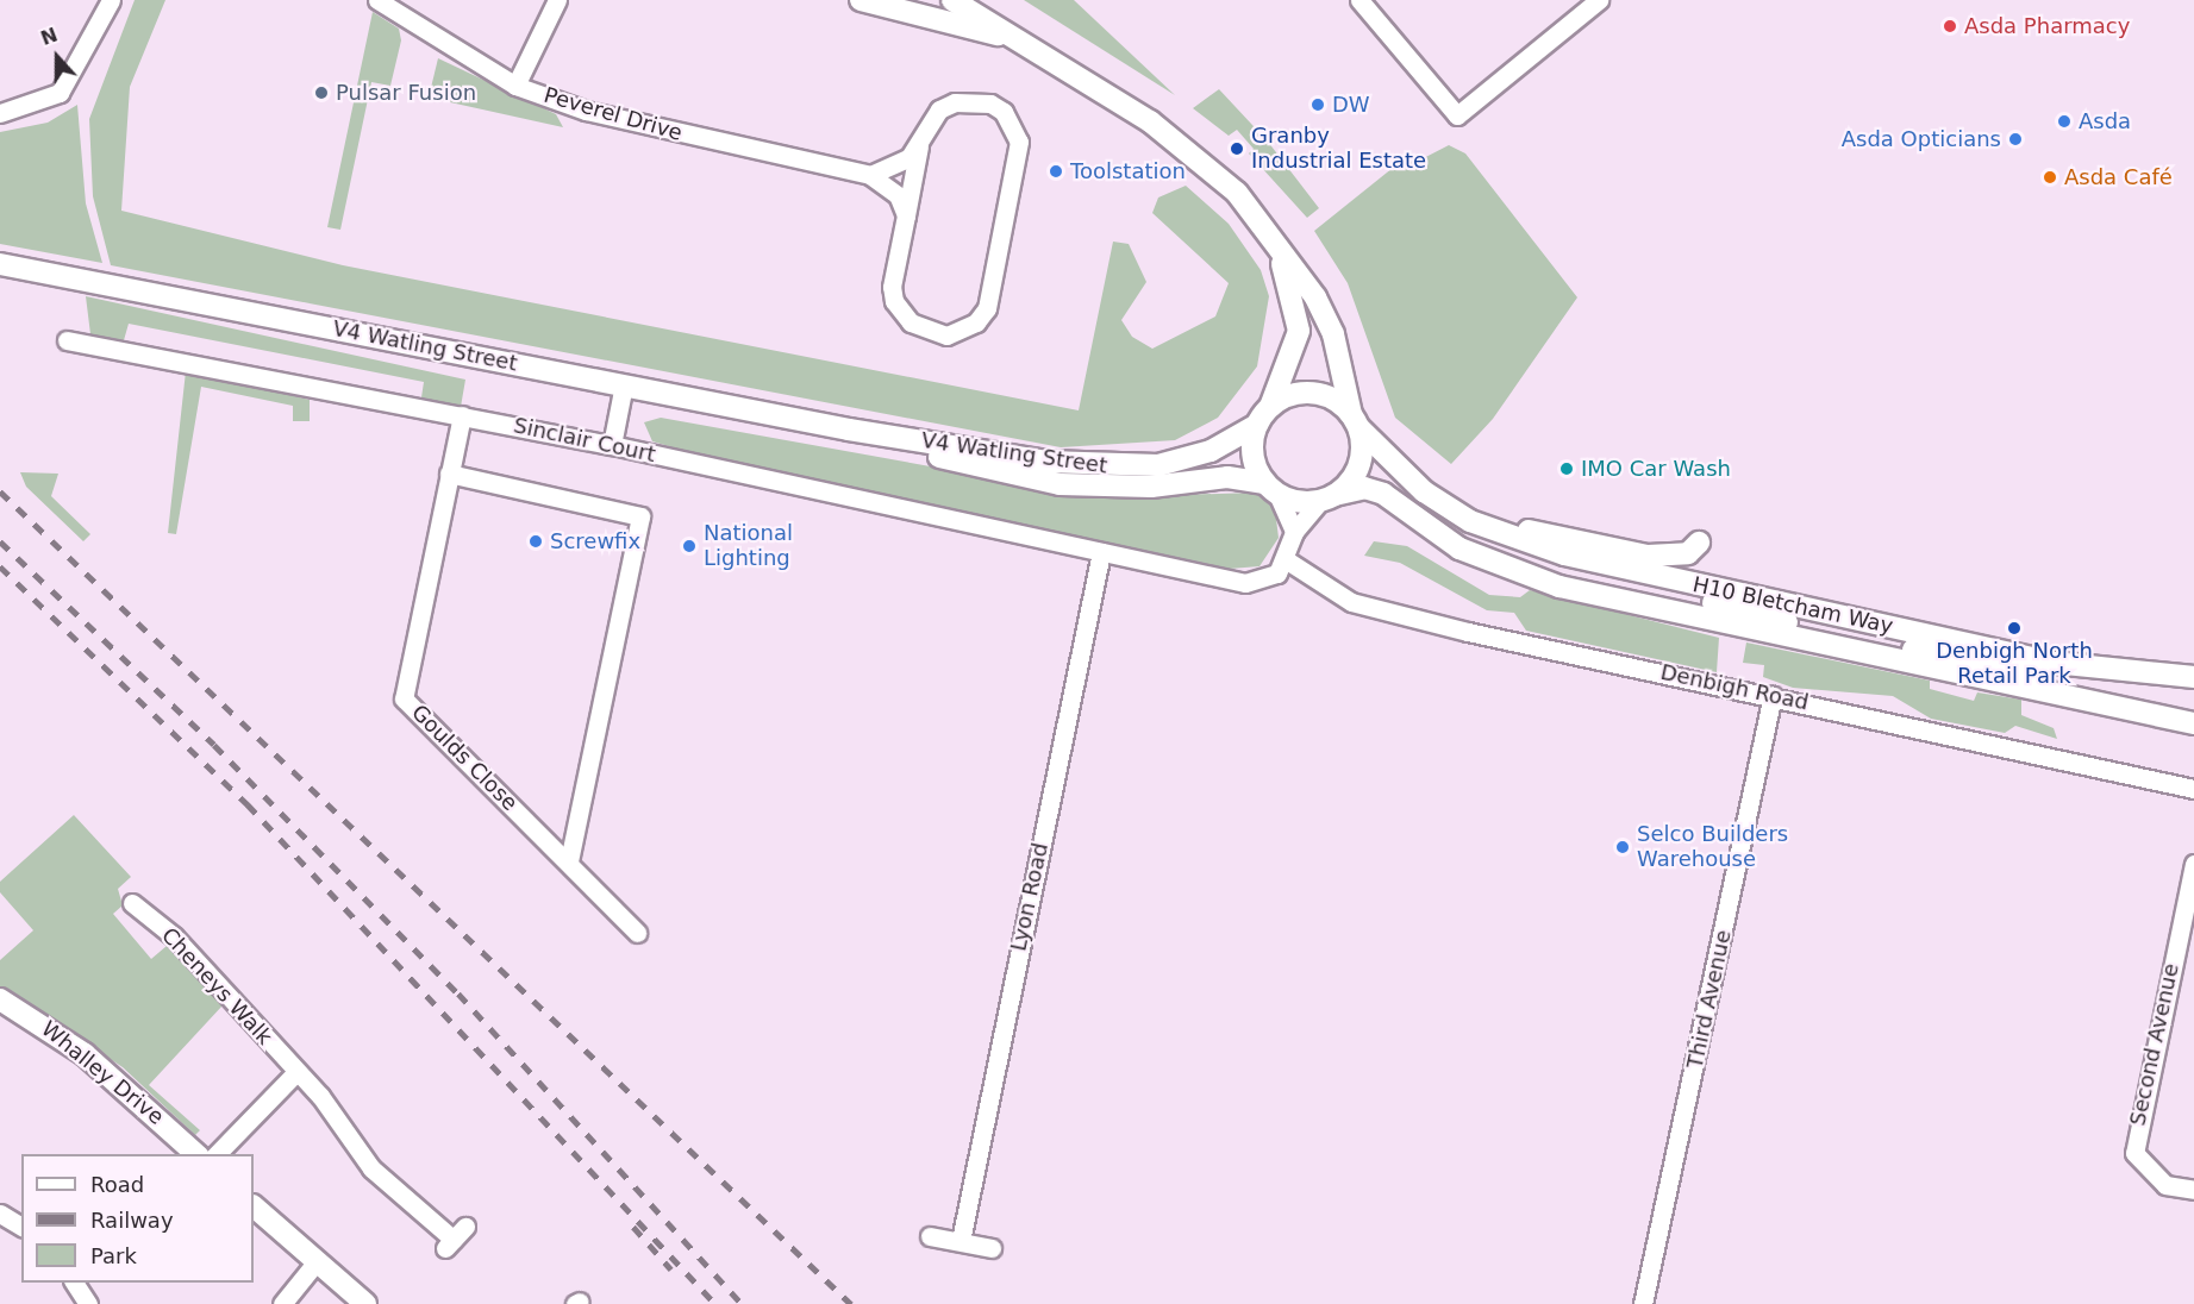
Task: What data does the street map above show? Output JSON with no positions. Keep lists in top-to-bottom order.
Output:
{
  "streets": {
    "street": [
      "Peverel Drive",
      "V4 Watling Street",
      "Sinclair Court",
      "H10 Bletcham Way",
      "Denbigh Road",
      "Goulds Close",
      "Lyon Road",
      "Cheneys Walk",
      "Third Avenue",
      "Second Avenue",
      "Whalley Drive"
    ]
  },
  "crossings": [
    ["V4 Watling Street", "H10 Bletcham Way"],
    ["Sinclair Court", "Goulds Close"],
    ["Sinclair Court", "Lyon Road"],
    ["Denbigh Road", "Third Avenue"]
  ],
  "places": [
    "Asda Pharmacy",
    "Pulsar Fusion",
    "DW",
    "Asda",
    "Asda Opticians",
    "Granby Industrial Estate",
    "Toolstation",
    "Asda Café",
    "IMO Car Wash",
    "Screwfix",
    "National Lighting",
    "Denbigh North Retail Park",
    "Selco Builders Warehouse"
  ],
  "legend": ["Road", "Railway", "Park"],
  "north": "top"
}
